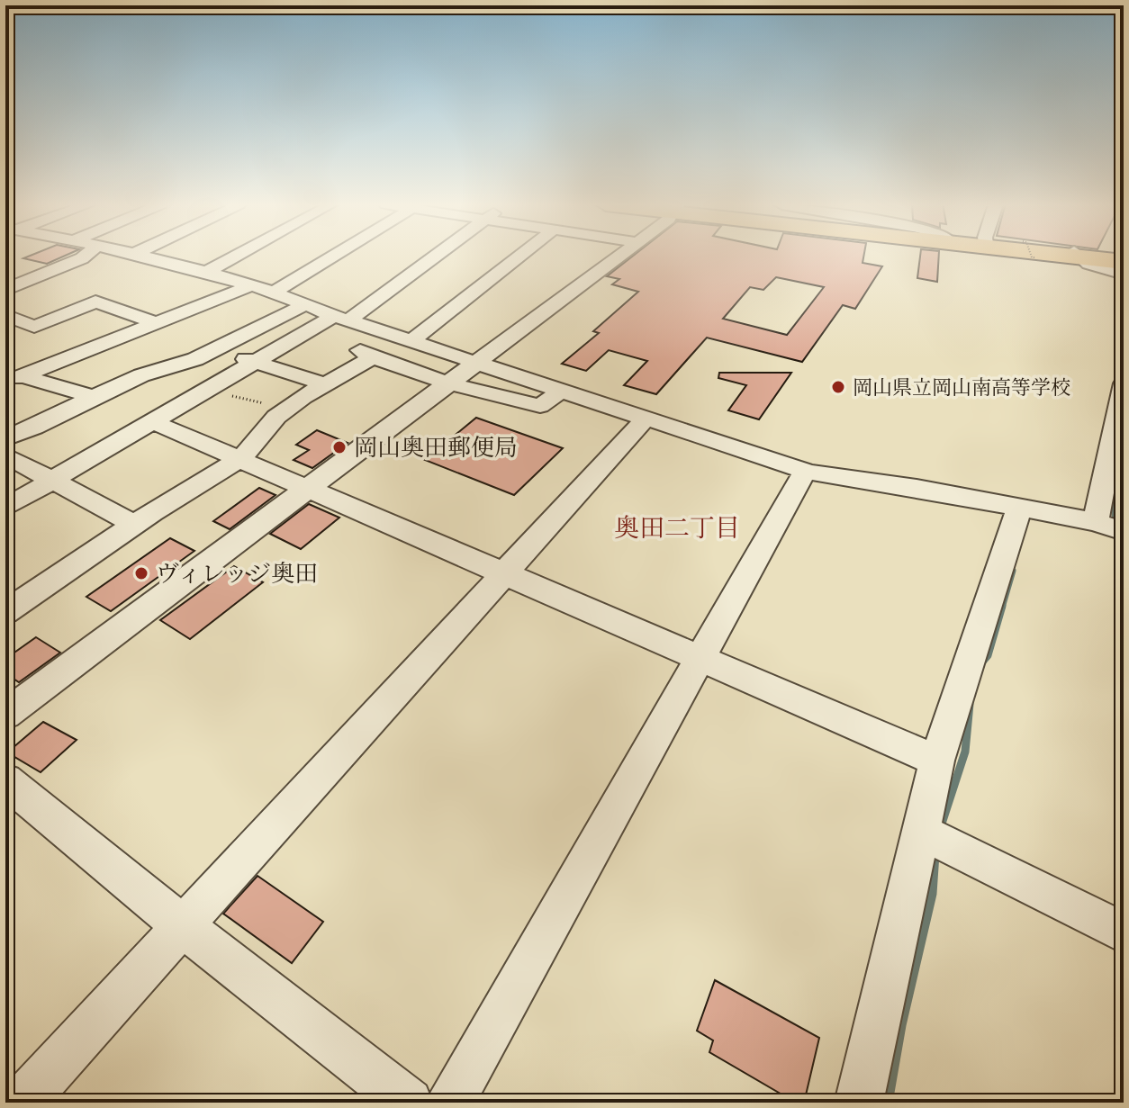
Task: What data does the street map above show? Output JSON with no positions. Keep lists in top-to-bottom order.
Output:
{
  "districts": ["奥田二丁目"],
  "places": ["岡山県立岡山南高等学校", "岡山奥田郵便局", "ヴィレッジ奥田"]
}
